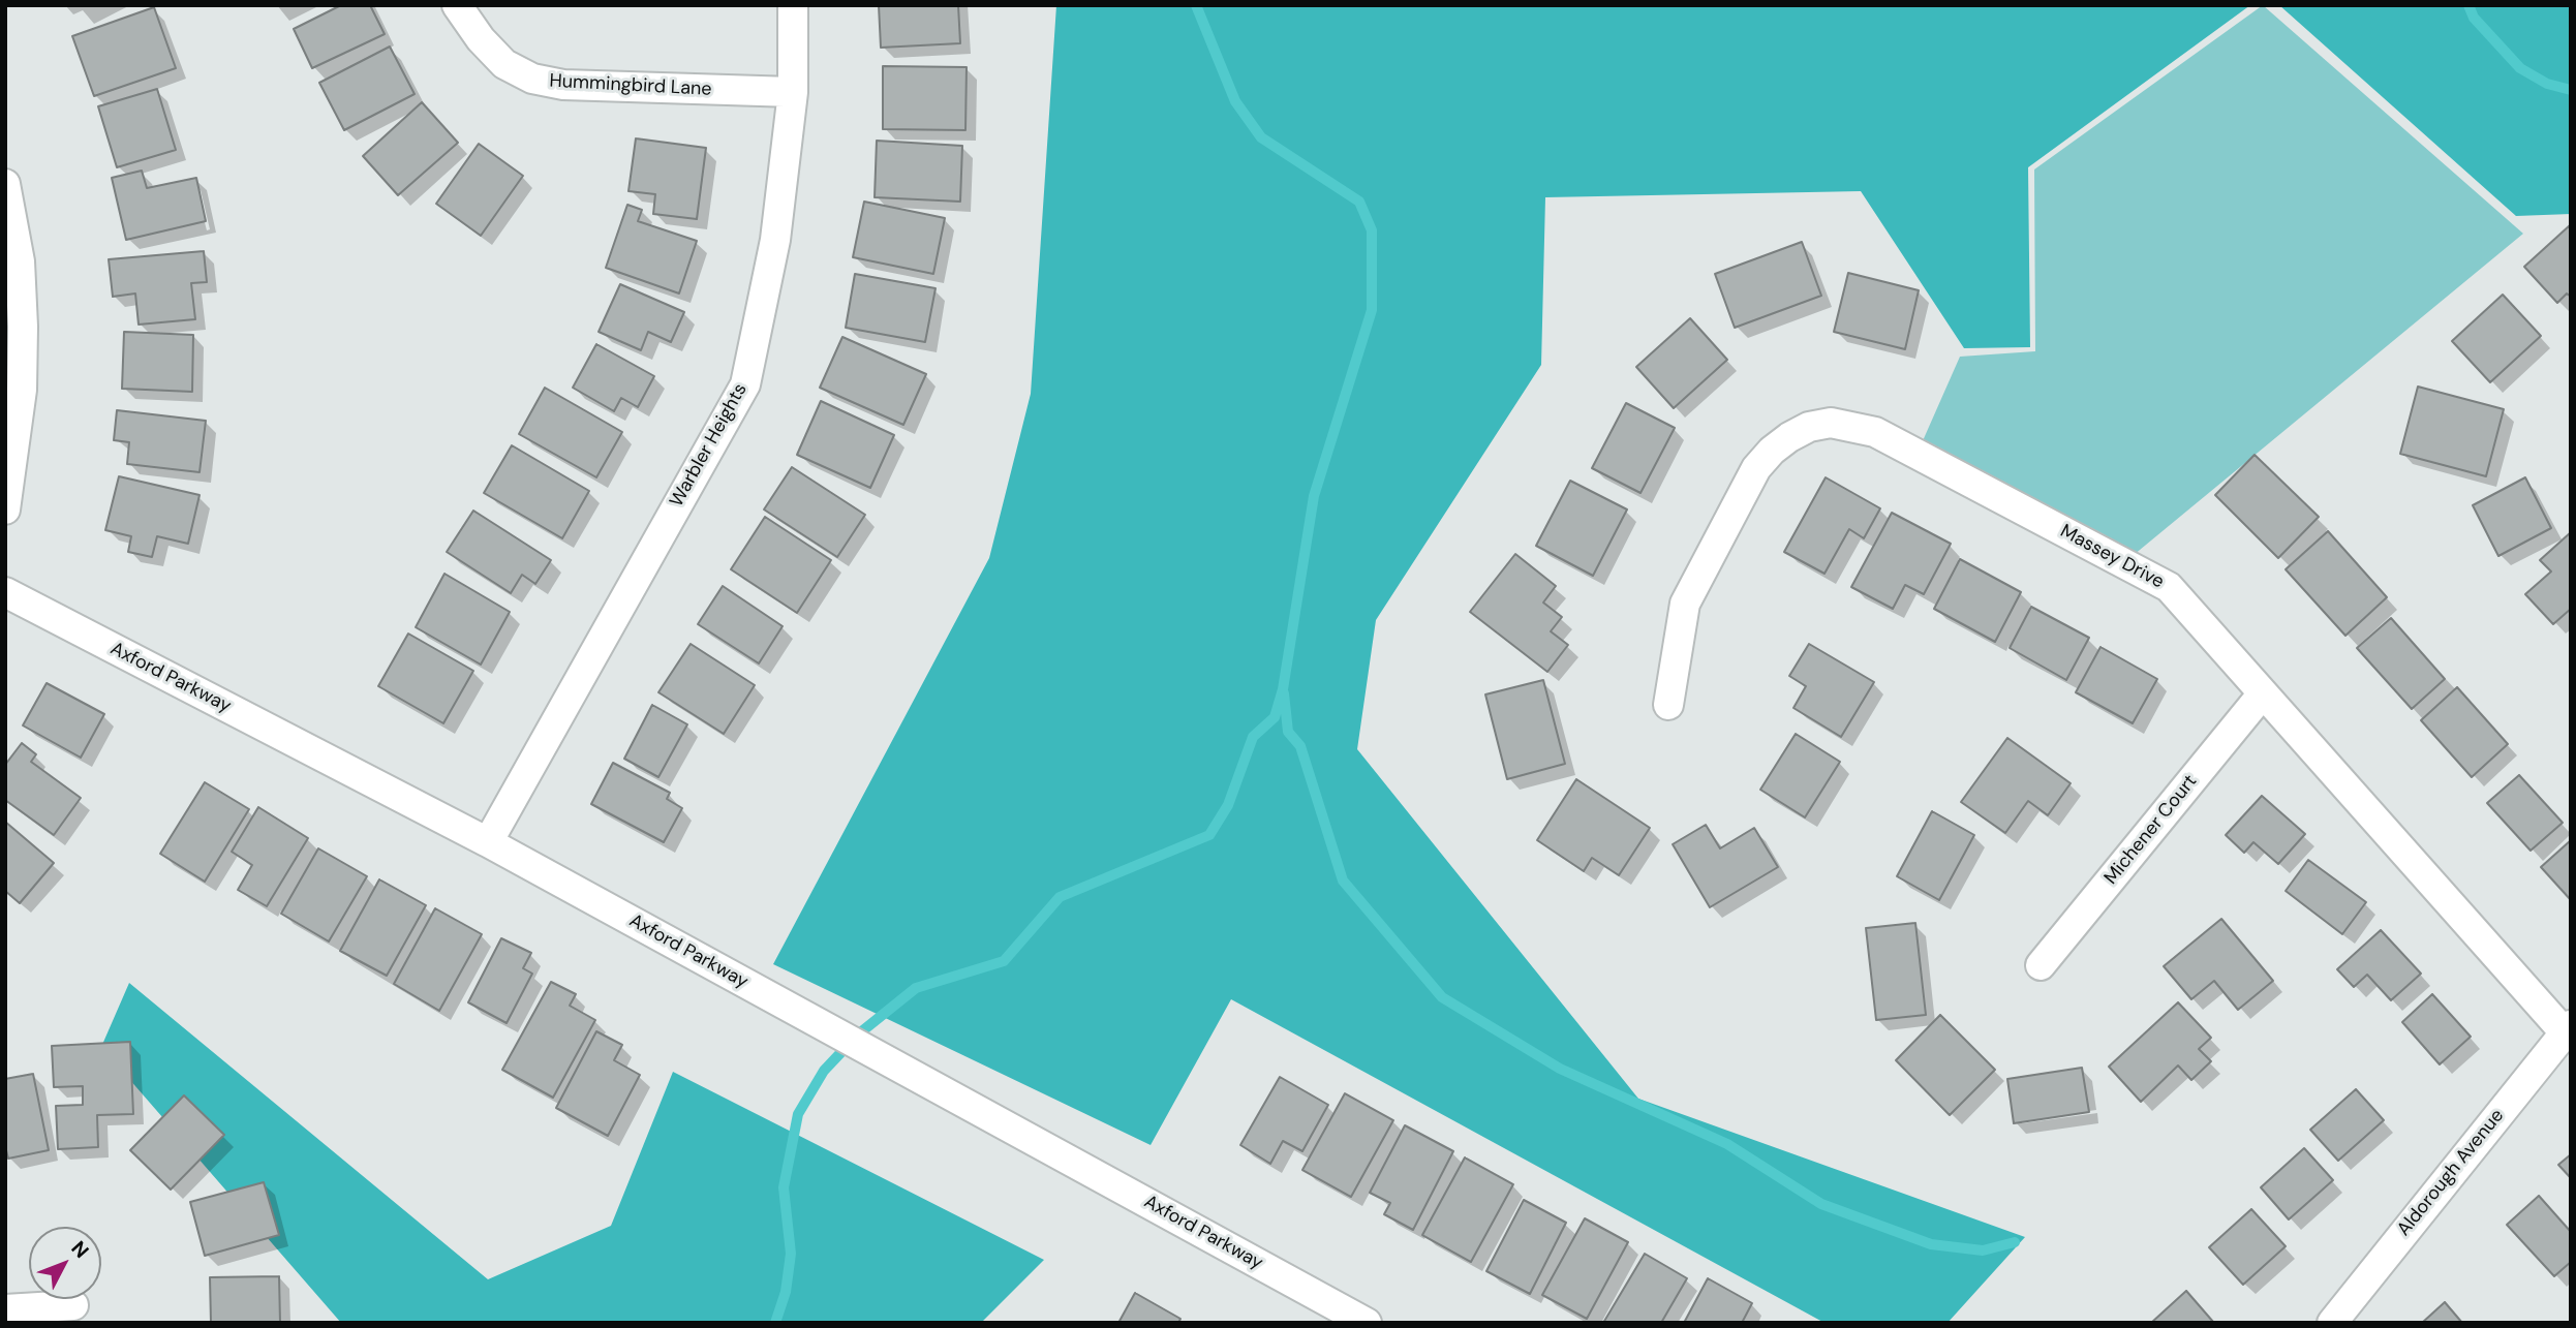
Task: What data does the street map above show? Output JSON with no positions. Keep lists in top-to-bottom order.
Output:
{
  "streets": {
    "street": [
      "Hummingbird Lane",
      "Warbler Heights",
      "Massey Drive",
      "Axford Parkway",
      "Michener Court",
      "Aldorough Avenue"
    ]
  },
  "crossings": [
    ["Hummingbird Lane", "Warbler Heights"],
    ["Warbler Heights", "Axford Parkway"],
    ["Massey Drive", "Michener Court"],
    ["Massey Drive", "Aldorough Avenue"]
  ],
  "north": "top right"
}
